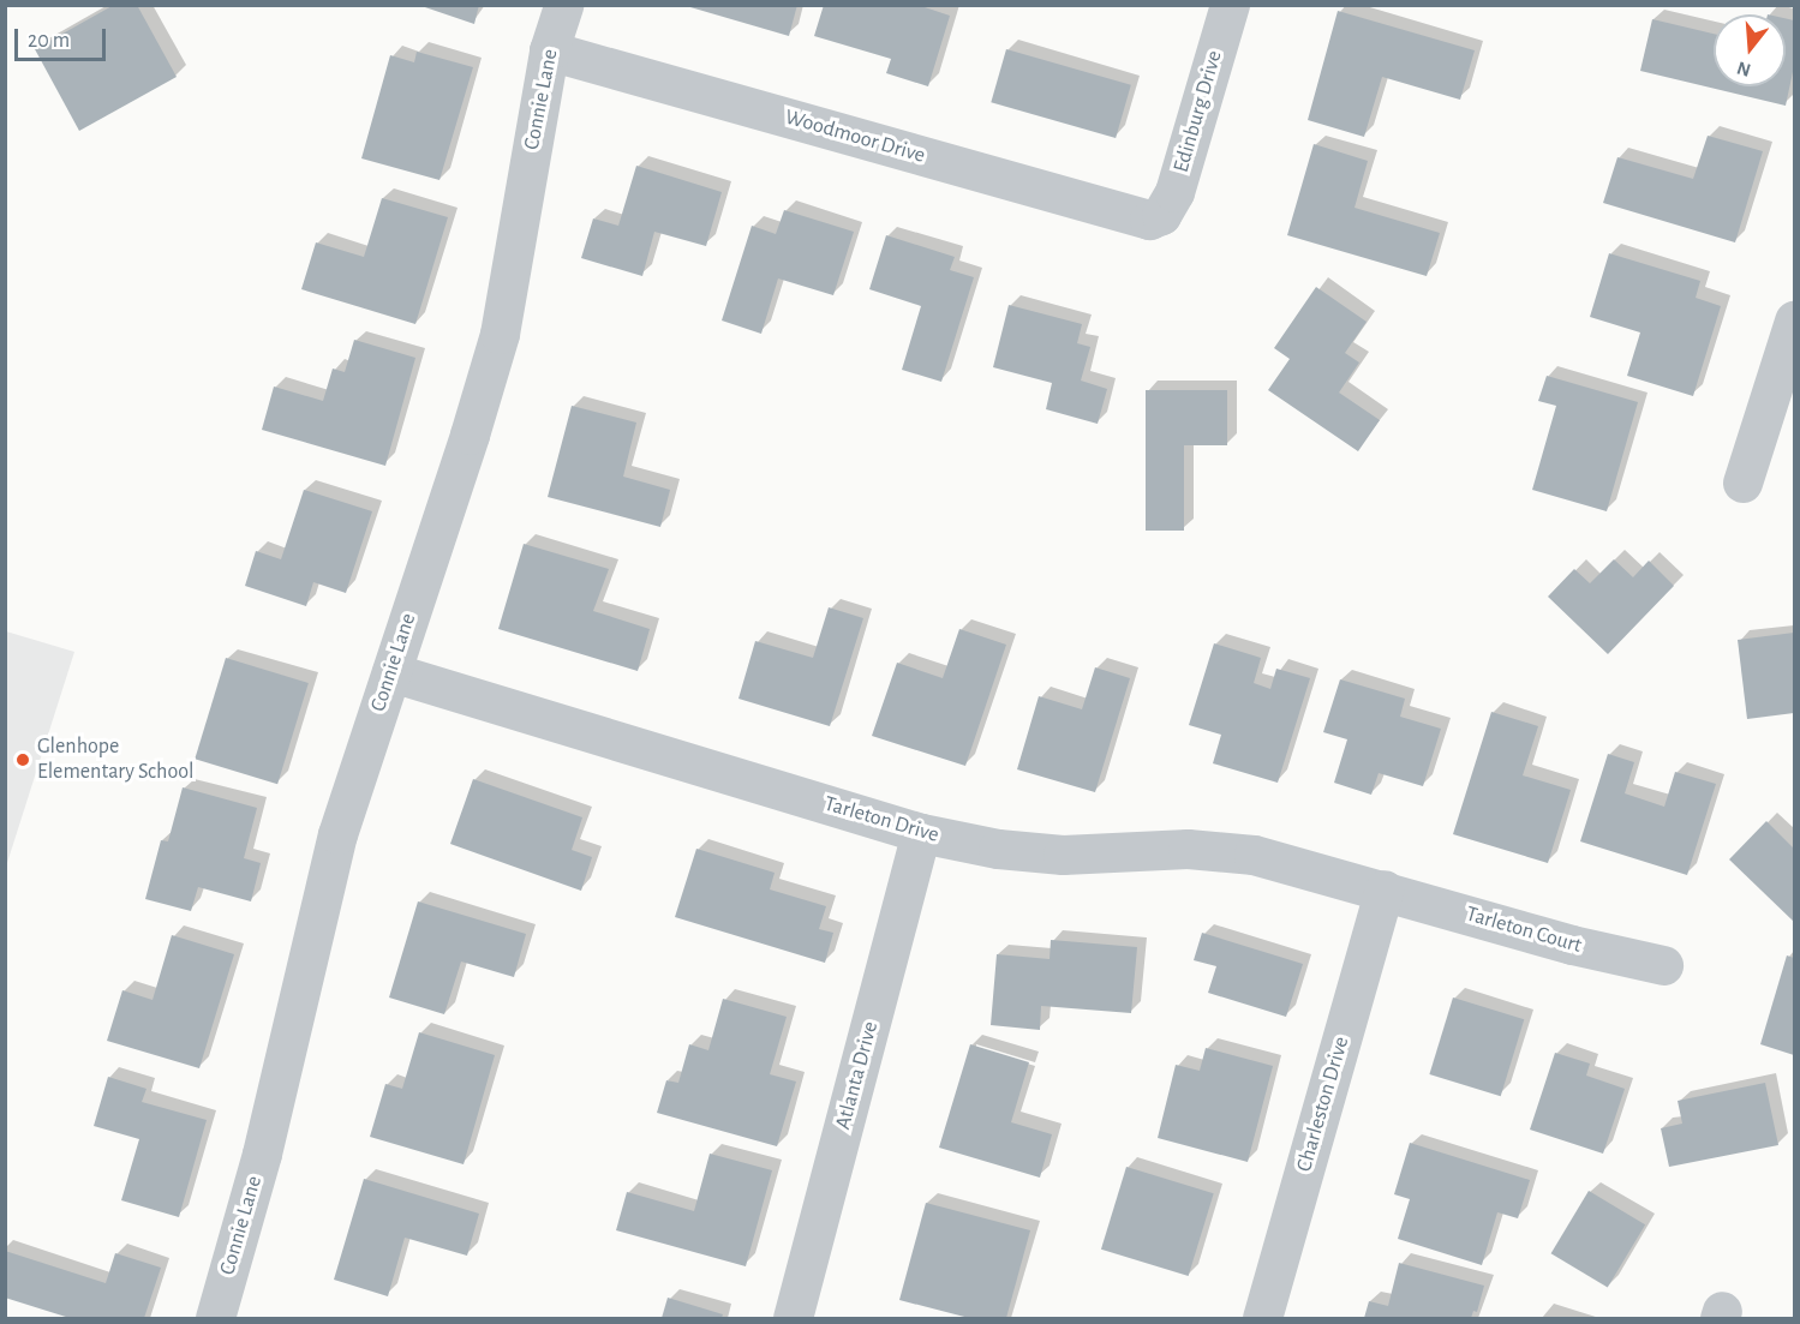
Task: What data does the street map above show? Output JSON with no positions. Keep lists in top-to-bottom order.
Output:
{
  "streets": {
    "street": [
      "Connie Lane",
      "Edinburg Drive",
      "Woodmoor Drive",
      "Tarleton Drive",
      "Tarleton Court",
      "Atlanta Drive",
      "Charleston Drive"
    ]
  },
  "crossings": [
    ["Connie Lane", "Woodmoor Drive"],
    ["Connie Lane", "Tarleton Drive"],
    ["Edinburg Drive", "Woodmoor Drive"],
    ["Tarleton Drive", "Tarleton Court"],
    ["Tarleton Drive", "Atlanta Drive"],
    ["Tarleton Drive", "Charleston Drive"],
    ["Tarleton Court", "Charleston Drive"]
  ],
  "places": ["Glenhope Elementary School"],
  "scale_bar": "20 m",
  "north": "bottom"
}
